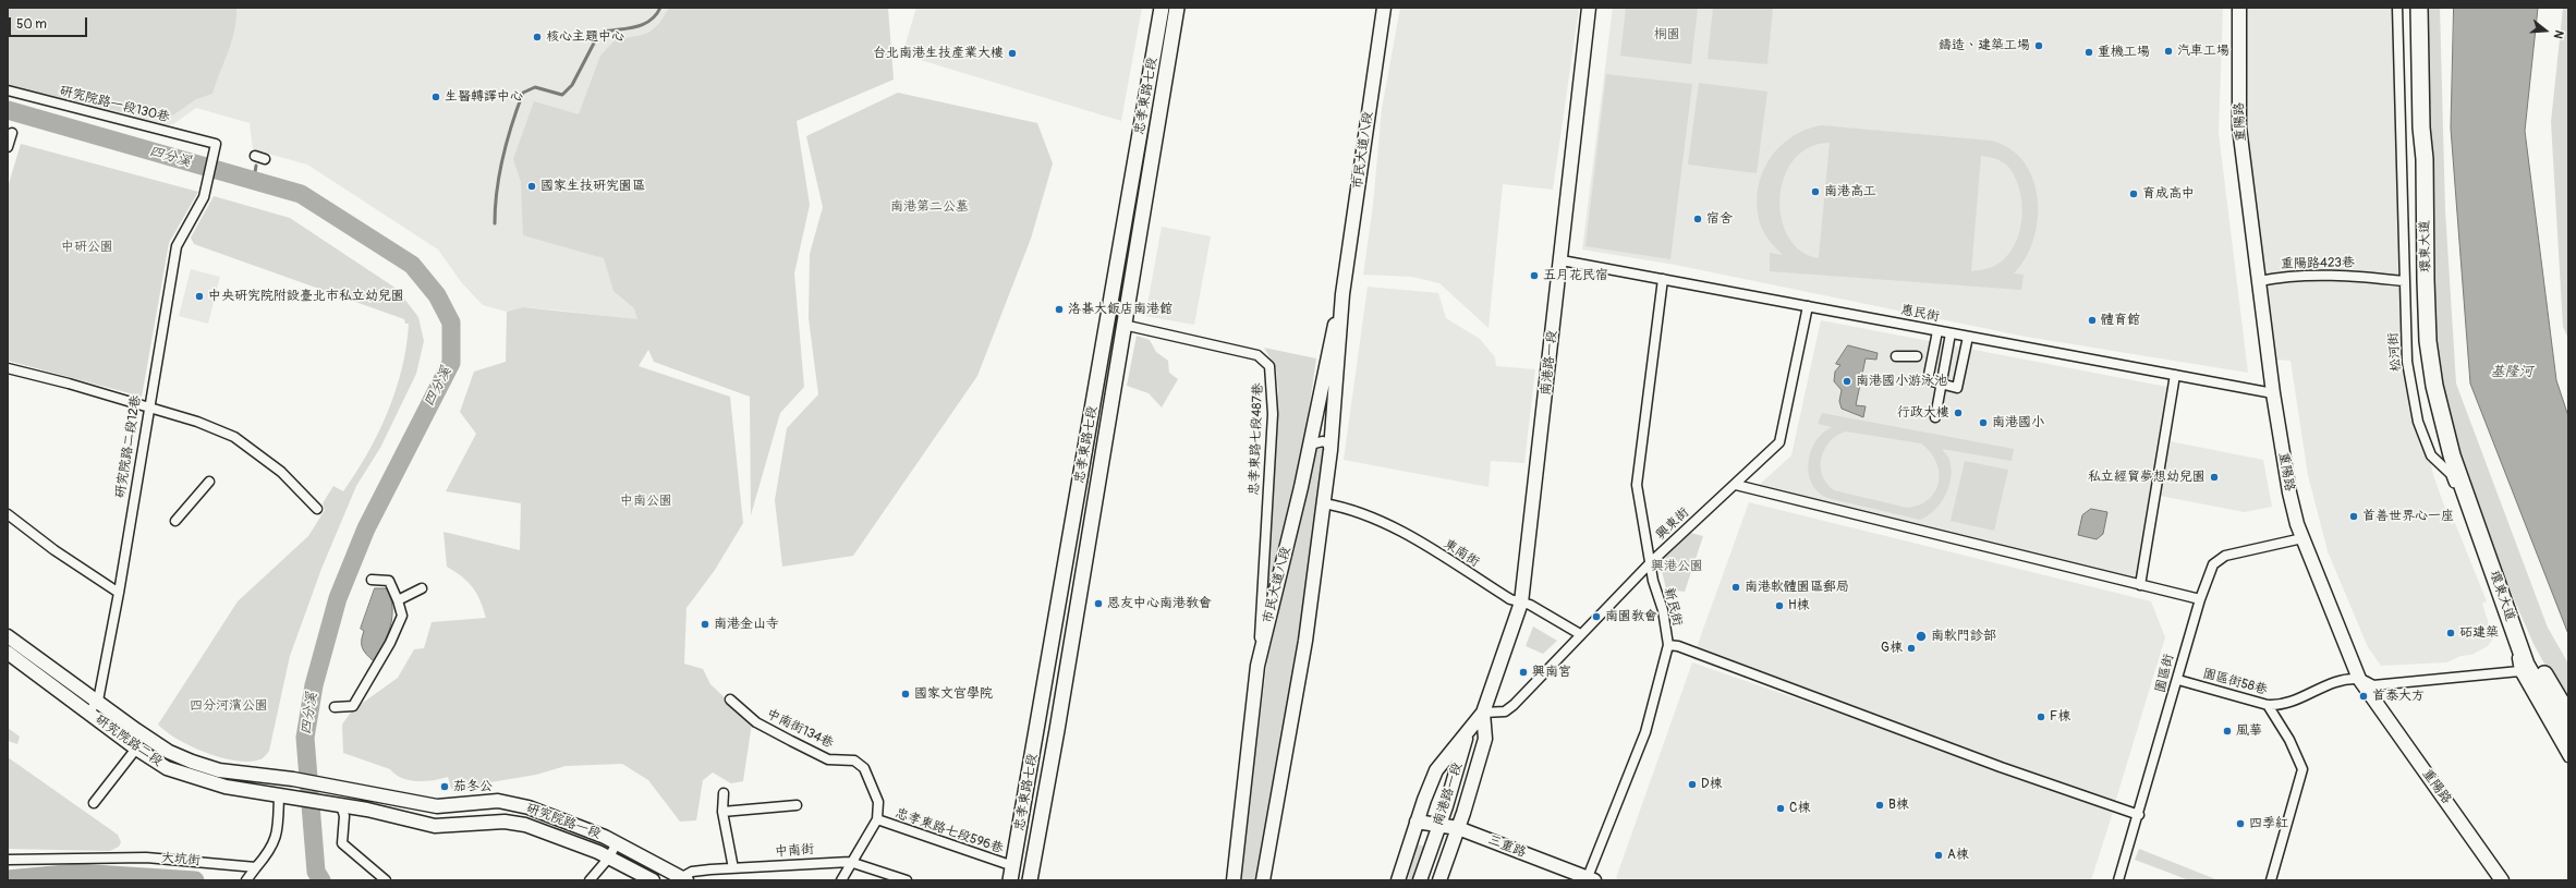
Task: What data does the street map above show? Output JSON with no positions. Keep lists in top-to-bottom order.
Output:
{
  "streets": {
    "highway": ["環東大道"],
    "main road": [
      "忠孝東路七段",
      "重陽路",
      "市民大道八段",
      "南港路一段",
      "研究院路二段",
      "研究院路一段",
      "三重路"
    ],
    "street": [
      "研究院路一段130巷",
      "重陽路423巷",
      "惠民街",
      "松河街",
      "忠孝東路七段487巷",
      "研究院路二段12巷",
      "興東街",
      "東南街",
      "新民街",
      "園區街",
      "園區街58巷",
      "中南街134巷",
      "忠孝東路七段596巷",
      "中南街",
      "大坑街"
    ]
  },
  "crossings": [
    ["忠孝東路七段", "忠孝東路七段487巷"],
    ["忠孝東路七段", "忠孝東路七段596巷"],
    ["研究院路一段130巷", "研究院路二段12巷"],
    ["重陽路", "重陽路423巷"],
    ["重陽路", "惠民街"],
    ["重陽路", "園區街"],
    ["重陽路", "園區街58巷"],
    ["市民大道八段", "忠孝東路七段487巷"],
    ["市民大道八段", "東南街"],
    ["重陽路423巷", "松河街"],
    ["惠民街", "南港路一段"],
    ["惠民街", "興東街"],
    ["惠民街", "新民街"],
    ["南港路一段", "興東街"],
    ["南港路一段", "東南街"],
    ["南港路一段", "三重路"],
    ["研究院路二段12巷", "研究院路二段"],
    ["興東街", "東南街"],
    ["興東街", "新民街"],
    ["新民街", "三重路"],
    ["園區街", "園區街58巷"],
    ["中南街134巷", "忠孝東路七段596巷"],
    ["研究院路二段", "研究院路一段"],
    ["研究院路一段", "中南街"]
  ],
  "water": ["四分溪", "基隆河"],
  "parks": [
    "桐園",
    "南港第二公墓",
    "中研公園",
    "中南公園",
    "興港公園",
    "四分河濱公園"
  ],
  "places": [
    "核心主題中心",
    "鑄造、建築工場",
    "汽車工場",
    "重機工場",
    "台北南港生技產業大樓",
    "生醫轉譯中心",
    "國家生技研究園區",
    "南港高工",
    "育成高中",
    "宿舍",
    "五月花民宿",
    "中央研究院附設臺北市私立幼兒園",
    "洛碁大飯店南港館",
    "體育館",
    "南港國小游泳池",
    "行政大樓",
    "南港國小",
    "私立經貿夢想幼兒園",
    "首善世界心一座",
    "南港軟體園區郵局",
    "恩友中心南港教會",
    "H棟",
    "南園教會",
    "南港金山寺",
    "砳建築",
    "南軟門診部",
    "G棟",
    "興南宮",
    "國家文官學院",
    "首泰大方",
    "F棟",
    "風華",
    "D棟",
    "茄冬公",
    "B棟",
    "C棟",
    "四季紅",
    "A棟"
  ],
  "scale_bar": "50 m",
  "north": "right"
}
